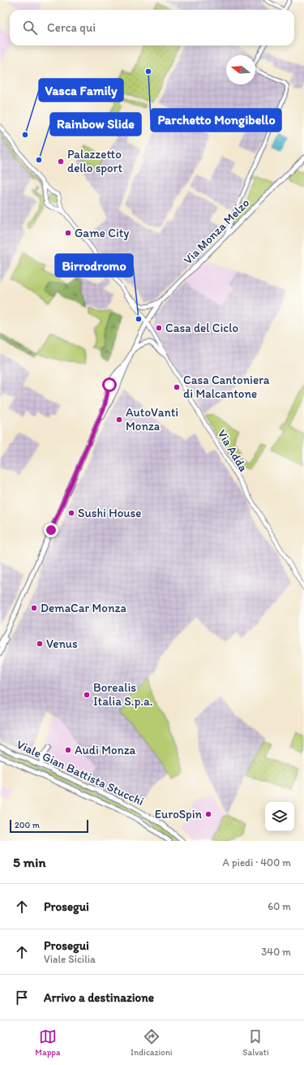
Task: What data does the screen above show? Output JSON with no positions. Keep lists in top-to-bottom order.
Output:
{
  "streets": {
    "main road": ["Via Monza Melzo", "Via Adda", "Viale Gian Battista Stucchi"]
  },
  "crossings": [
    ["Via Monza Melzo", "Via Adda"]
  ],
  "places": [
    "Parchetto Mongibello",
    "Vasca Family",
    "Rainbow Slide",
    "Palazzetto dello sport",
    "Game City",
    "Birrodromo",
    "Casa del Ciclo",
    "Casa Cantoniera di Malcantone",
    "AutoVanti Monza",
    "Sushi House",
    "DemaCar Monza",
    "Venus",
    "Borealis Italia S.p.a.",
    "Audi Monza",
    "EuroSpin"
  ],
  "scale_bar": "200 m",
  "north": "left",
  "page": {
    "search": "Cerca qui",
    "scale": "200 m",
    "heading": ["5 min", "A piedi · 400 m"],
    "list": [
      ["Prosegui", "60 m"],
      ["Prosegui", "Viale Sicilia", "340 m"],
      "Arrivo a destinazione"
    ],
    "nav": ["Mappa", "Indicazioni", "Salvati"]
  }
}
